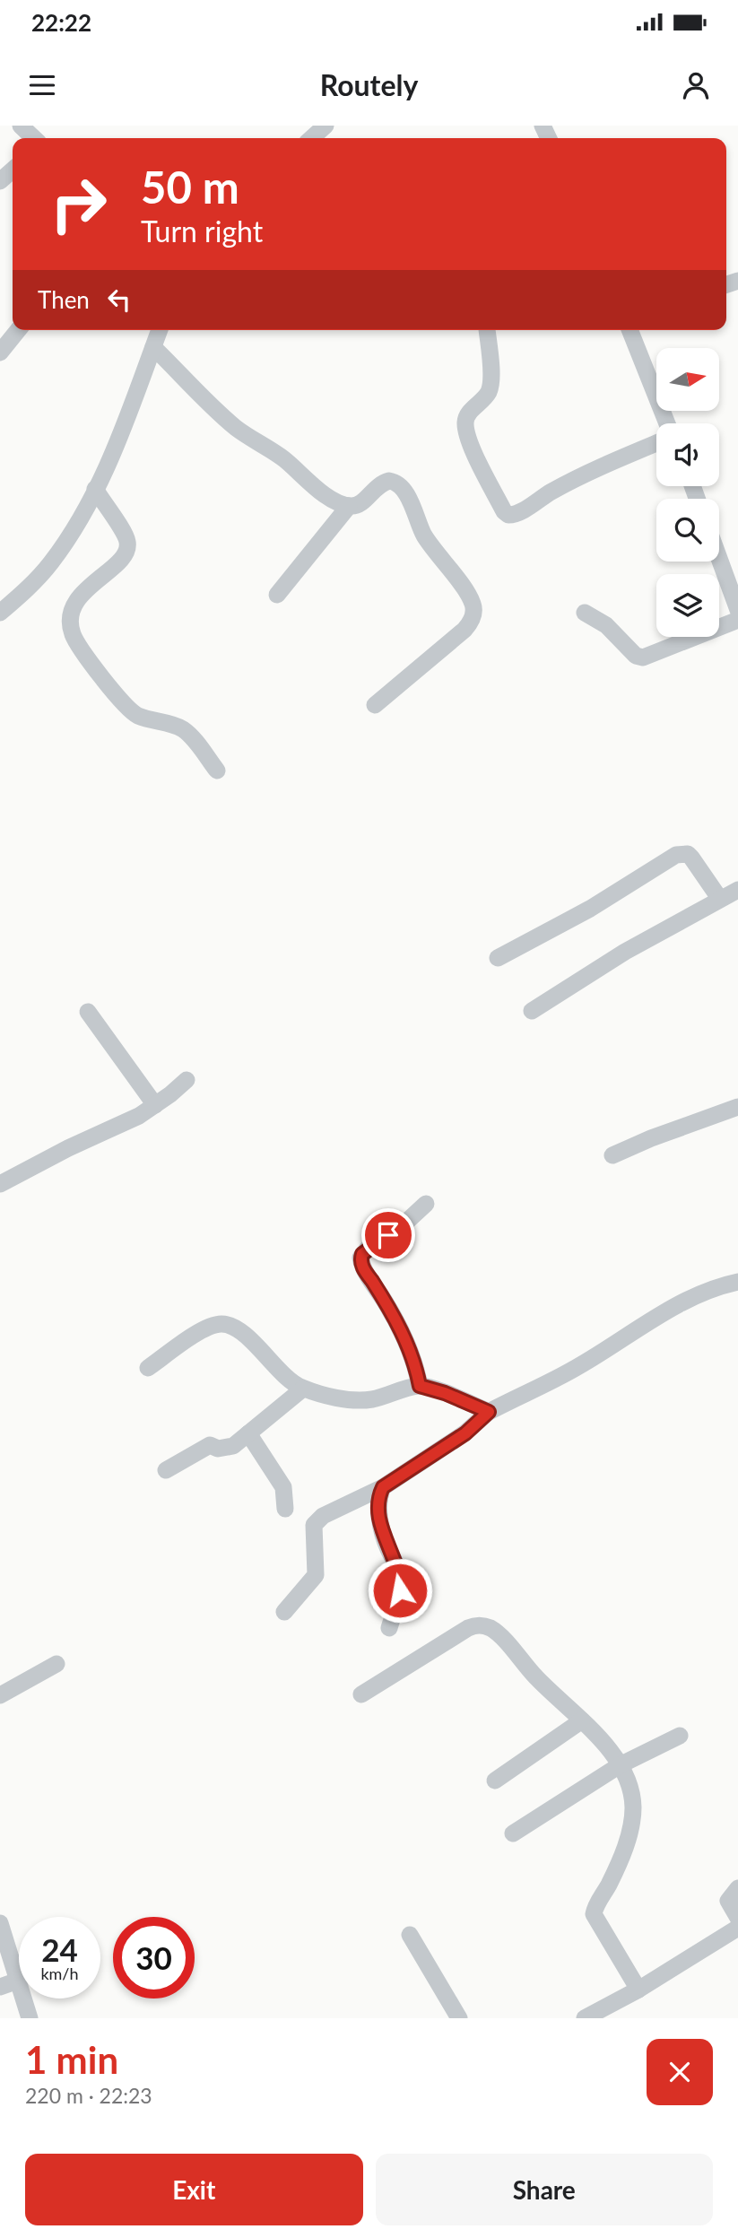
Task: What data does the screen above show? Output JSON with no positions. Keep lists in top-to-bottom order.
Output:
{
  "north": "right",
  "page": {
    "status": "22:22",
    "header": "Routely",
    "turn": ["50 m", "Turn right"],
    "then": "Then",
    "speed": "24 km/h",
    "limit": "30",
    "heading": ["1 min", "220 m · 22:23"],
    "buttons": ["Exit", "Share"]
  }
}
